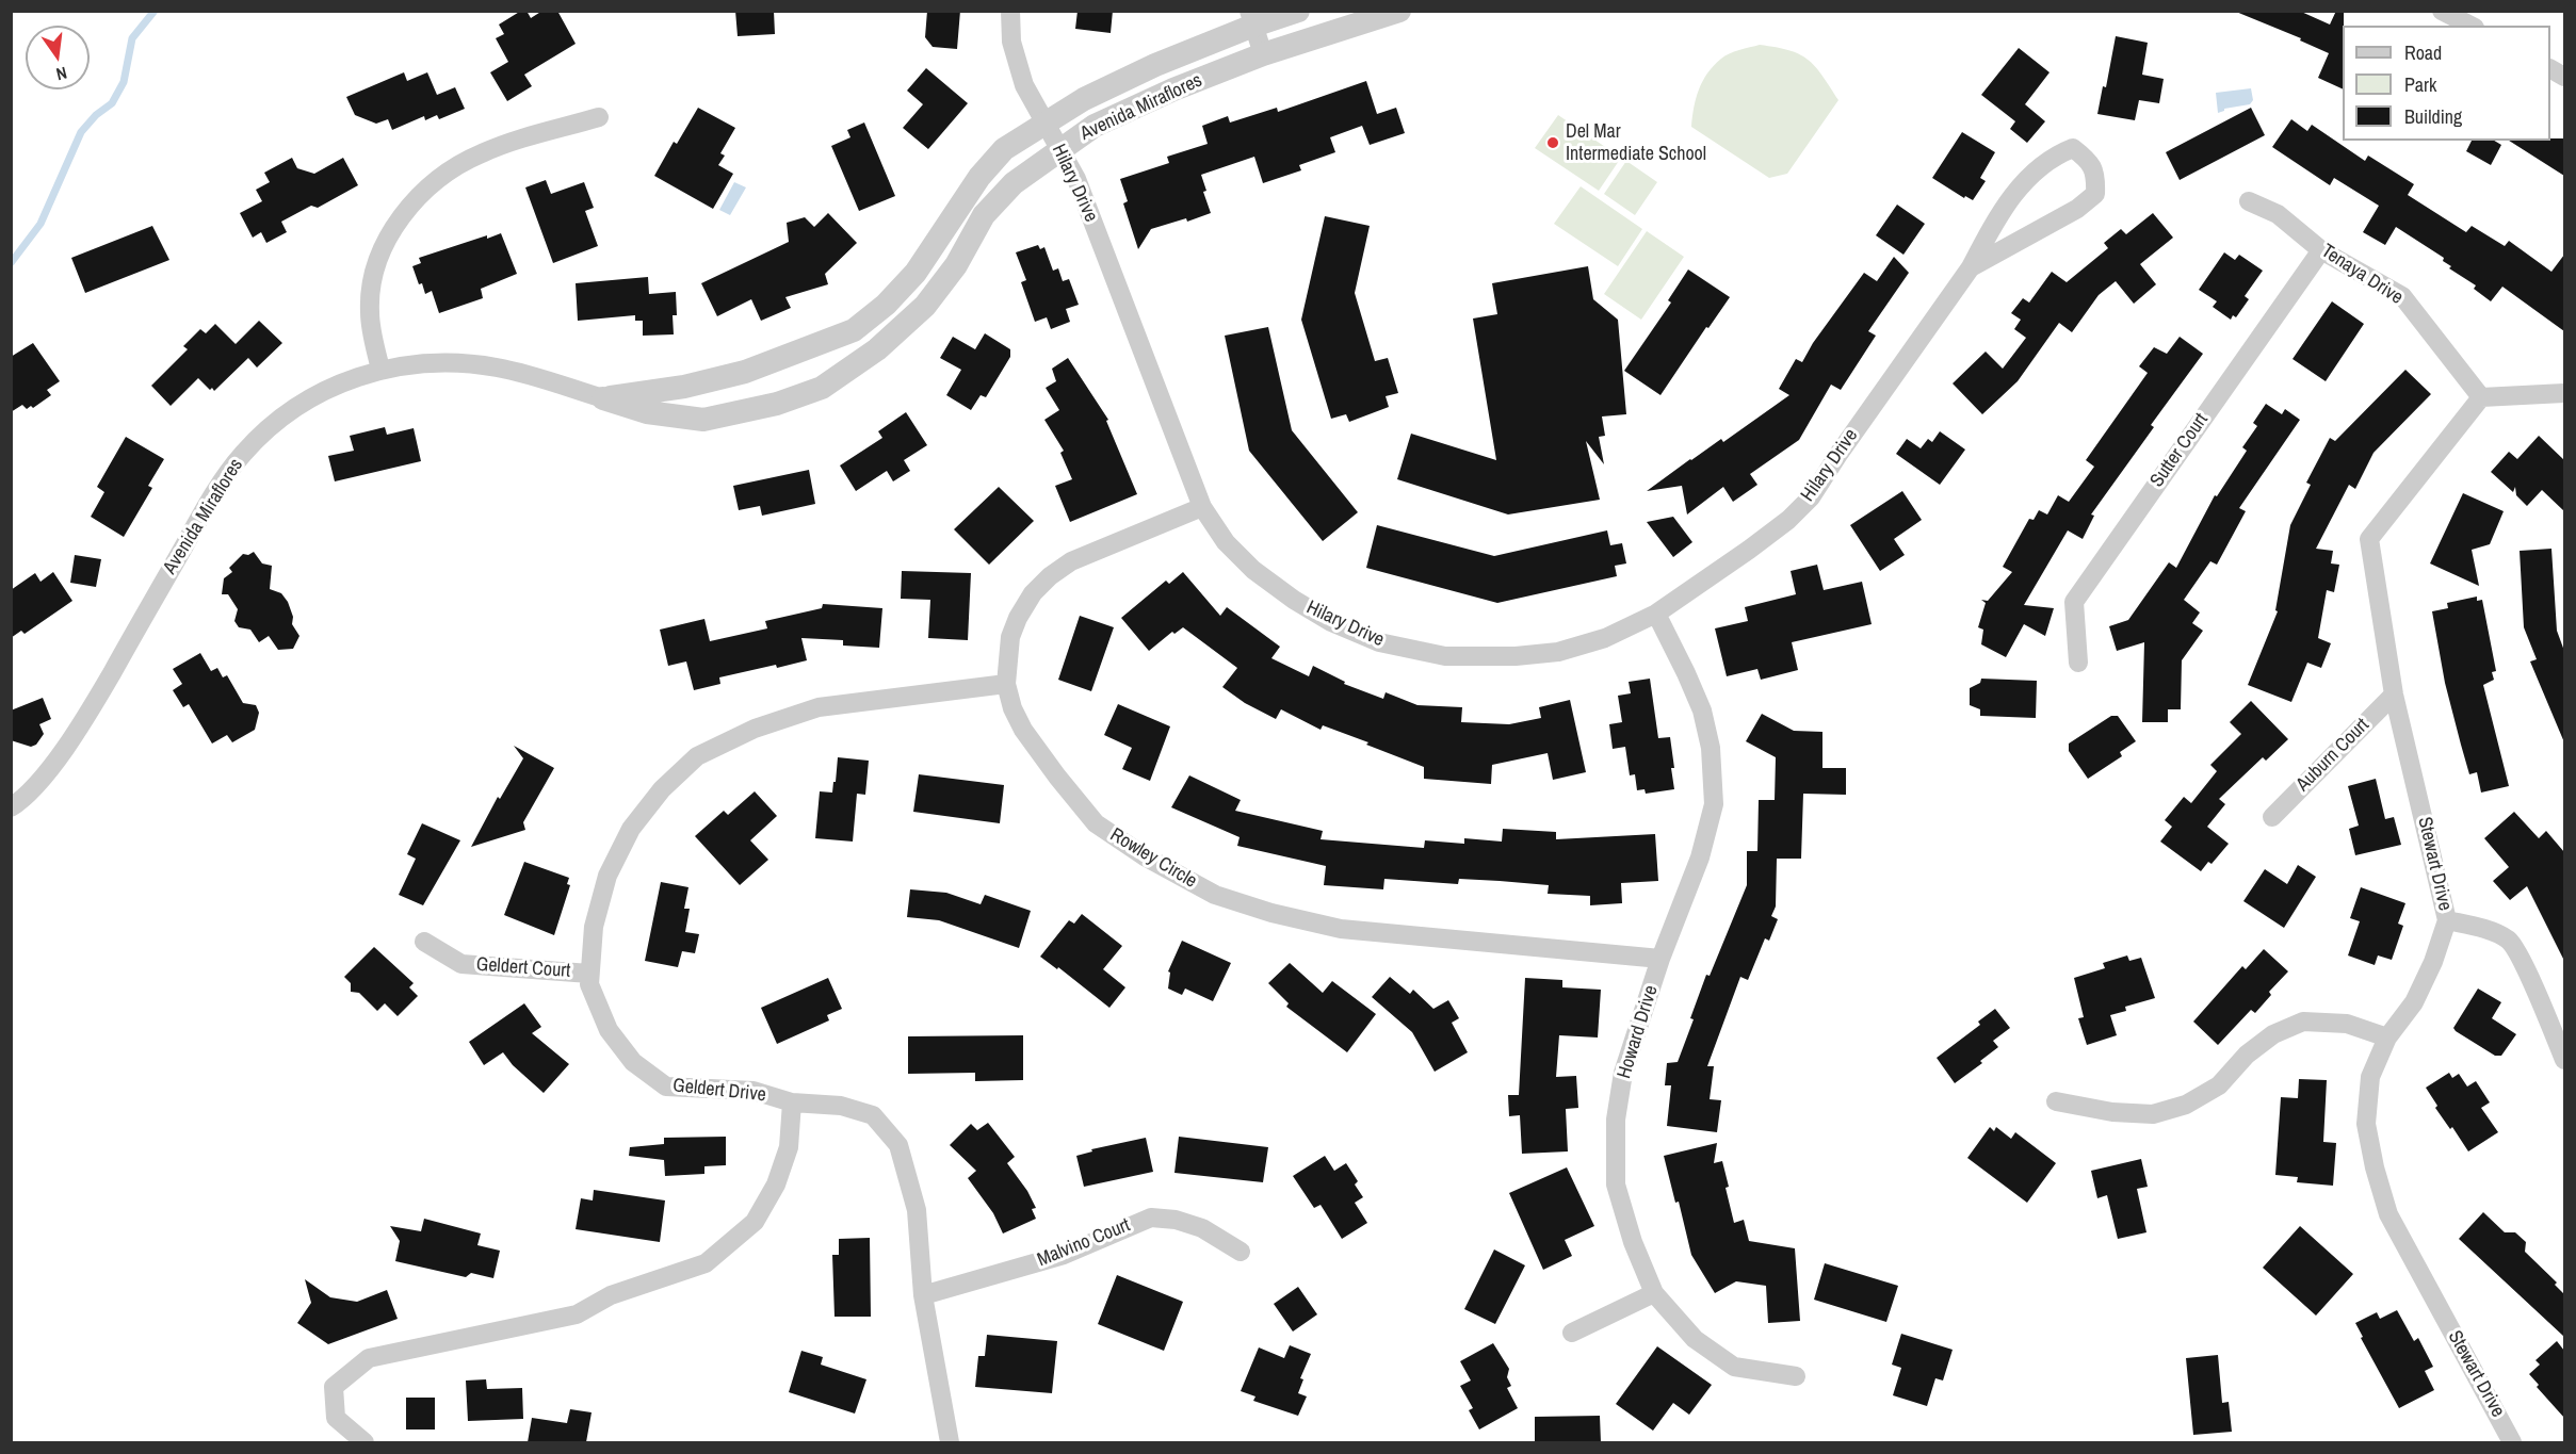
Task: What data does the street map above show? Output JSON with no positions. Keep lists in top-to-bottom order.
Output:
{
  "streets": {
    "street": [
      "Avenida Miraflores",
      "Hilary Drive",
      "Tenaya Drive",
      "Sutter Court",
      "Auburn Court",
      "Rowley Circle",
      "Stewart Drive",
      "Geldert Court",
      "Howard Drive",
      "Geldert Drive",
      "Malvino Court"
    ]
  },
  "crossings": [
    ["Avenida Miraflores", "Hilary Drive"],
    ["Hilary Drive", "Rowley Circle"],
    ["Hilary Drive", "Howard Drive"],
    ["Tenaya Drive", "Sutter Court"],
    ["Tenaya Drive", "Stewart Drive"],
    ["Auburn Court", "Stewart Drive"],
    ["Rowley Circle", "Howard Drive"],
    ["Rowley Circle", "Geldert Drive"],
    ["Geldert Court", "Geldert Drive"],
    ["Geldert Drive", "Malvino Court"]
  ],
  "places": ["Del Mar Intermediate School"],
  "legend": ["Road", "Park", "Building"],
  "north": "bottom"
}
